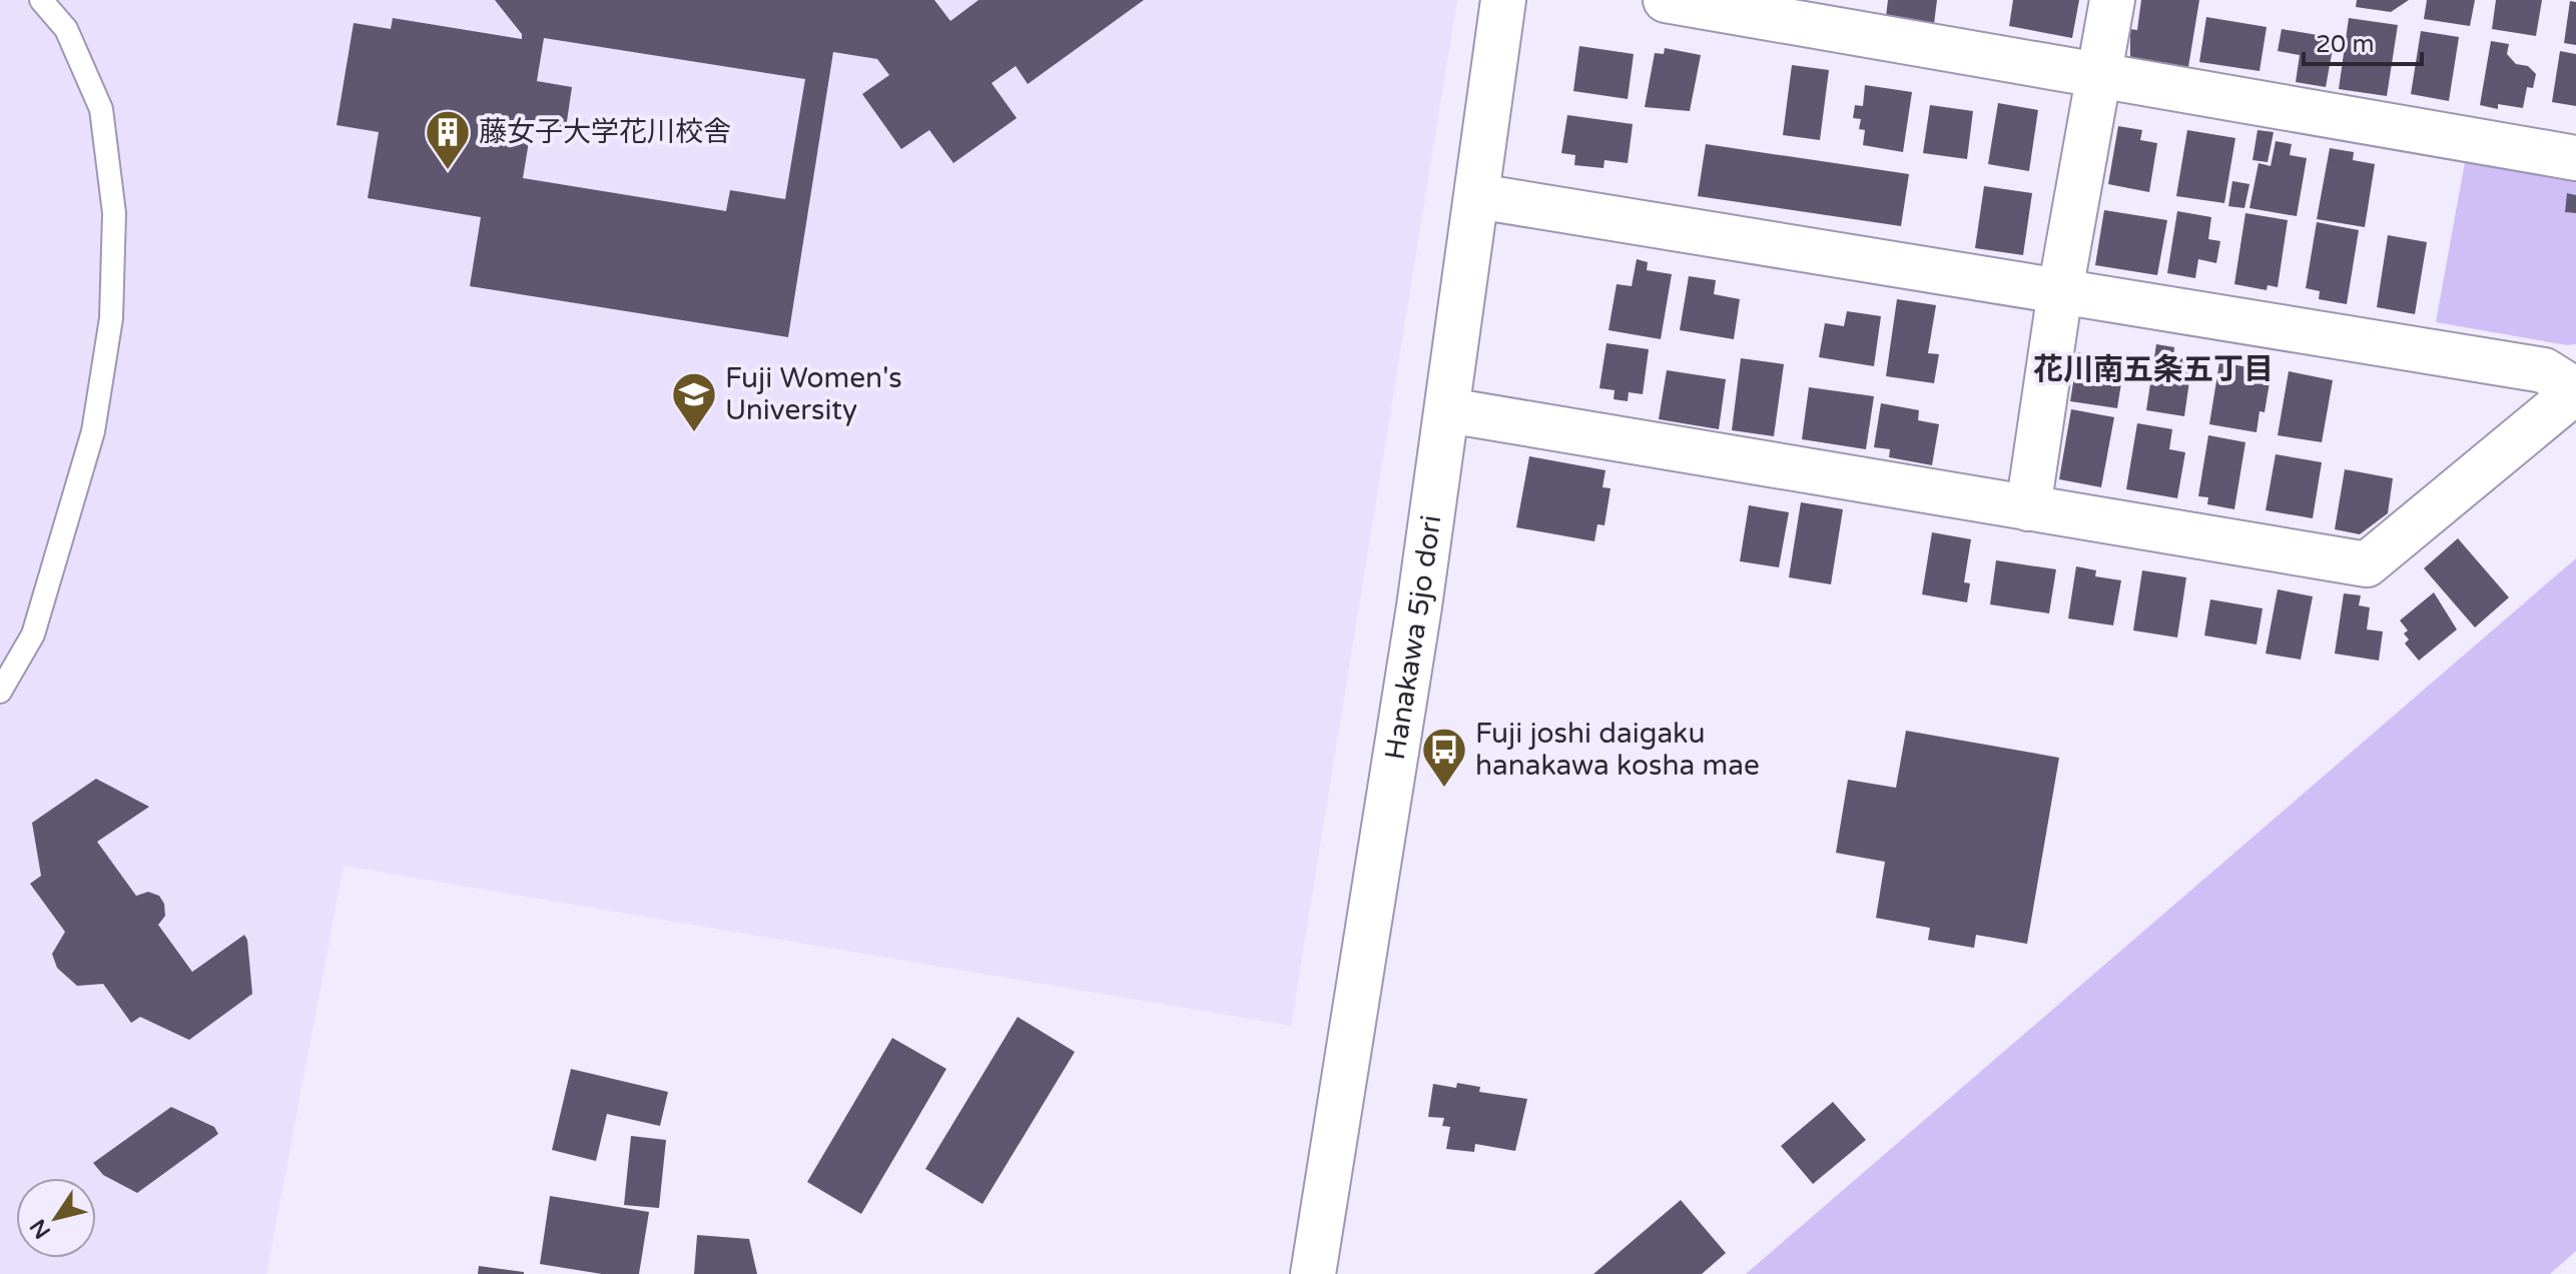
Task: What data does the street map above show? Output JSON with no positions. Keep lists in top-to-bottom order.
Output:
{
  "streets": {
    "street": ["Hanakawa 5jo dori"]
  },
  "districts": ["花川南五条五丁目"],
  "places": {
    "building": ["藤女子大学花川校舎"],
    "school or university": ["Fuji Women's University"],
    "bus stop": ["Fuji joshi daigaku hanakawa kosha mae"]
  },
  "scale_bar": "20 m",
  "north": "bottom left"
}
